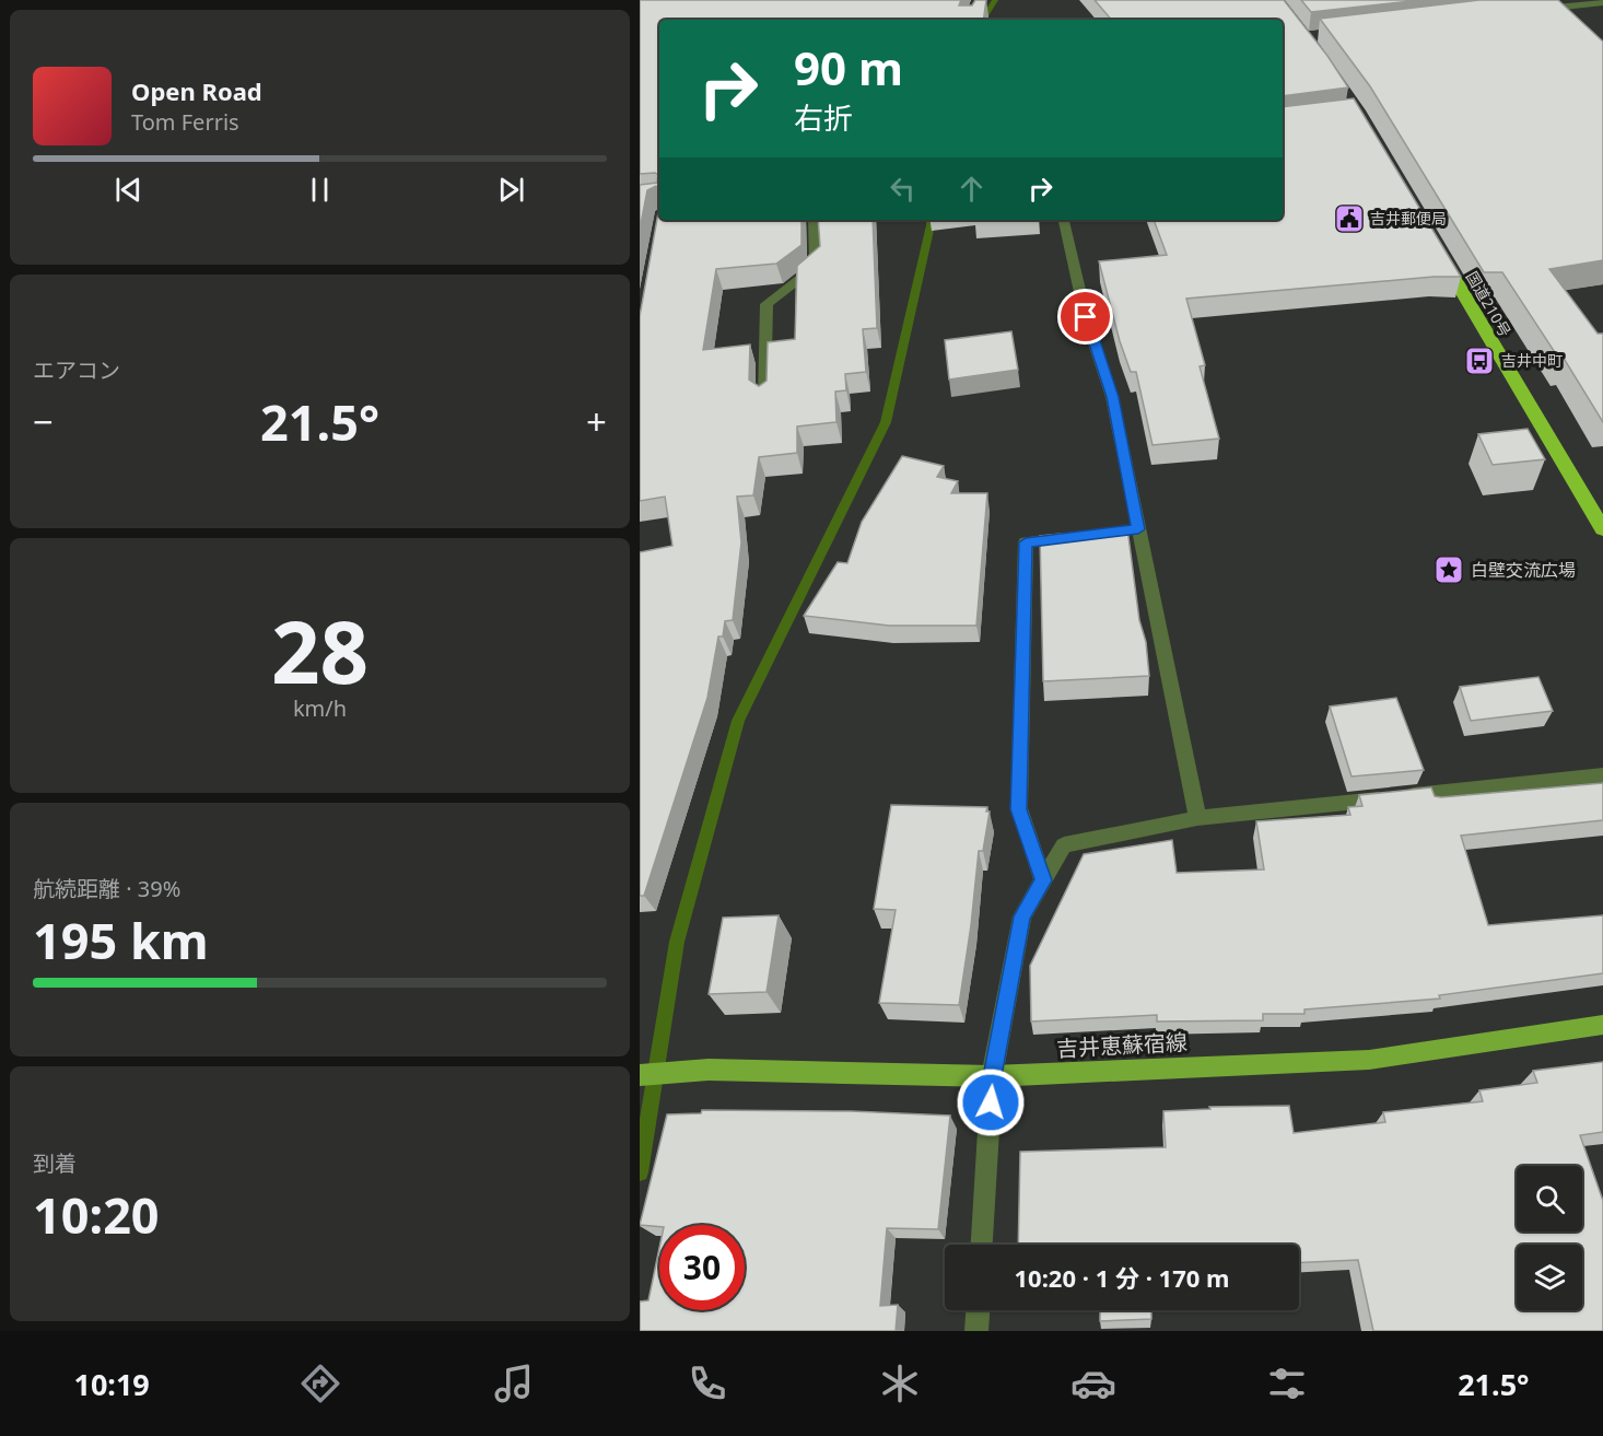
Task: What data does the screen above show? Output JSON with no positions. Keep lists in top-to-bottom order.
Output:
{
  "streets": {
    "highway": ["国道210号"],
    "main road": ["吉井恵蘇宿線"]
  },
  "places": {
    "public building": ["吉井郵便局"],
    "bus stop": ["吉井中町"],
    "place": ["白壁交流広場"]
  },
  "page": {
    "turn": ["90 m", "右折"],
    "song": ["Open Road", "Tom Ferris"],
    "tile": [
      "エアコン",
      ["28", "km/h"],
      ["航続距離 · 39%", "195 km"],
      ["到着", "10:20"]
    ],
    "heat": ["−", "21.5°", "+"],
    "limit": "30",
    "trip": "10:20 · 1 分 · 170 m",
    "tabs": ["10:19", "21.5°"]
  }
}
